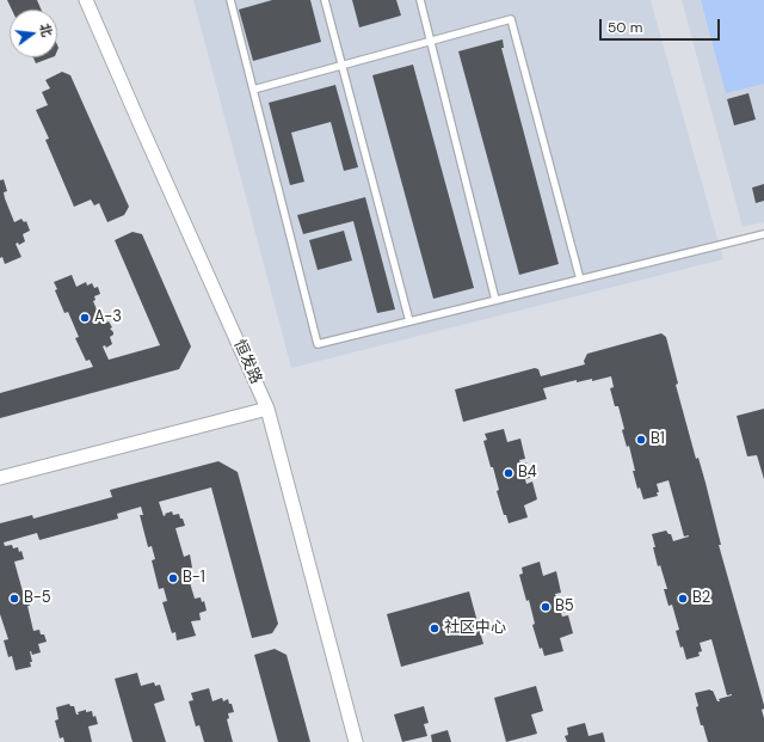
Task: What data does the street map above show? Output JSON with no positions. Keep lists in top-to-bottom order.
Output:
{
  "streets": {
    "street": ["恒发路"]
  },
  "places": [
    "A-3",
    "B1",
    "B4",
    "B-1",
    "B-5",
    "B2",
    "B5",
    "社区中心"
  ],
  "scale_bar": "50 m",
  "north": "right"
}
